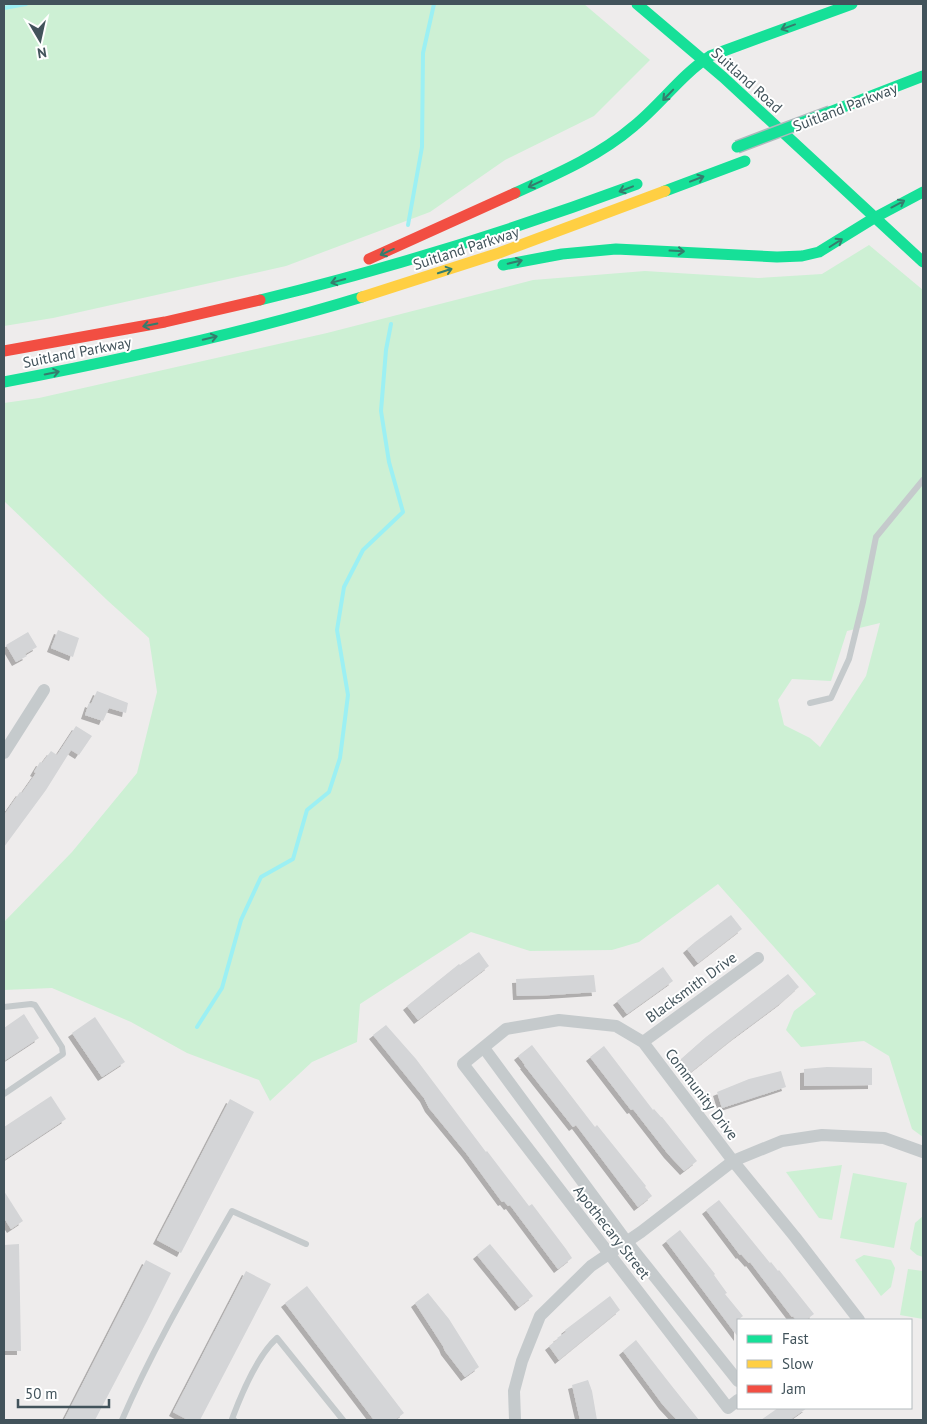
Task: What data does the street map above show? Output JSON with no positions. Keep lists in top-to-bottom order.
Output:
{
  "streets": {
    "main road": ["Suitland Road", "Suitland Parkway"],
    "street": ["Blacksmith Drive", "Community Drive", "Apothecary Street"]
  },
  "crossings": [
    ["Blacksmith Drive", "Community Drive"],
    ["Community Drive", "Apothecary Street"]
  ],
  "legend": ["Fast", "Slow", "Jam"],
  "scale_bar": "50 m",
  "north": "bottom"
}
